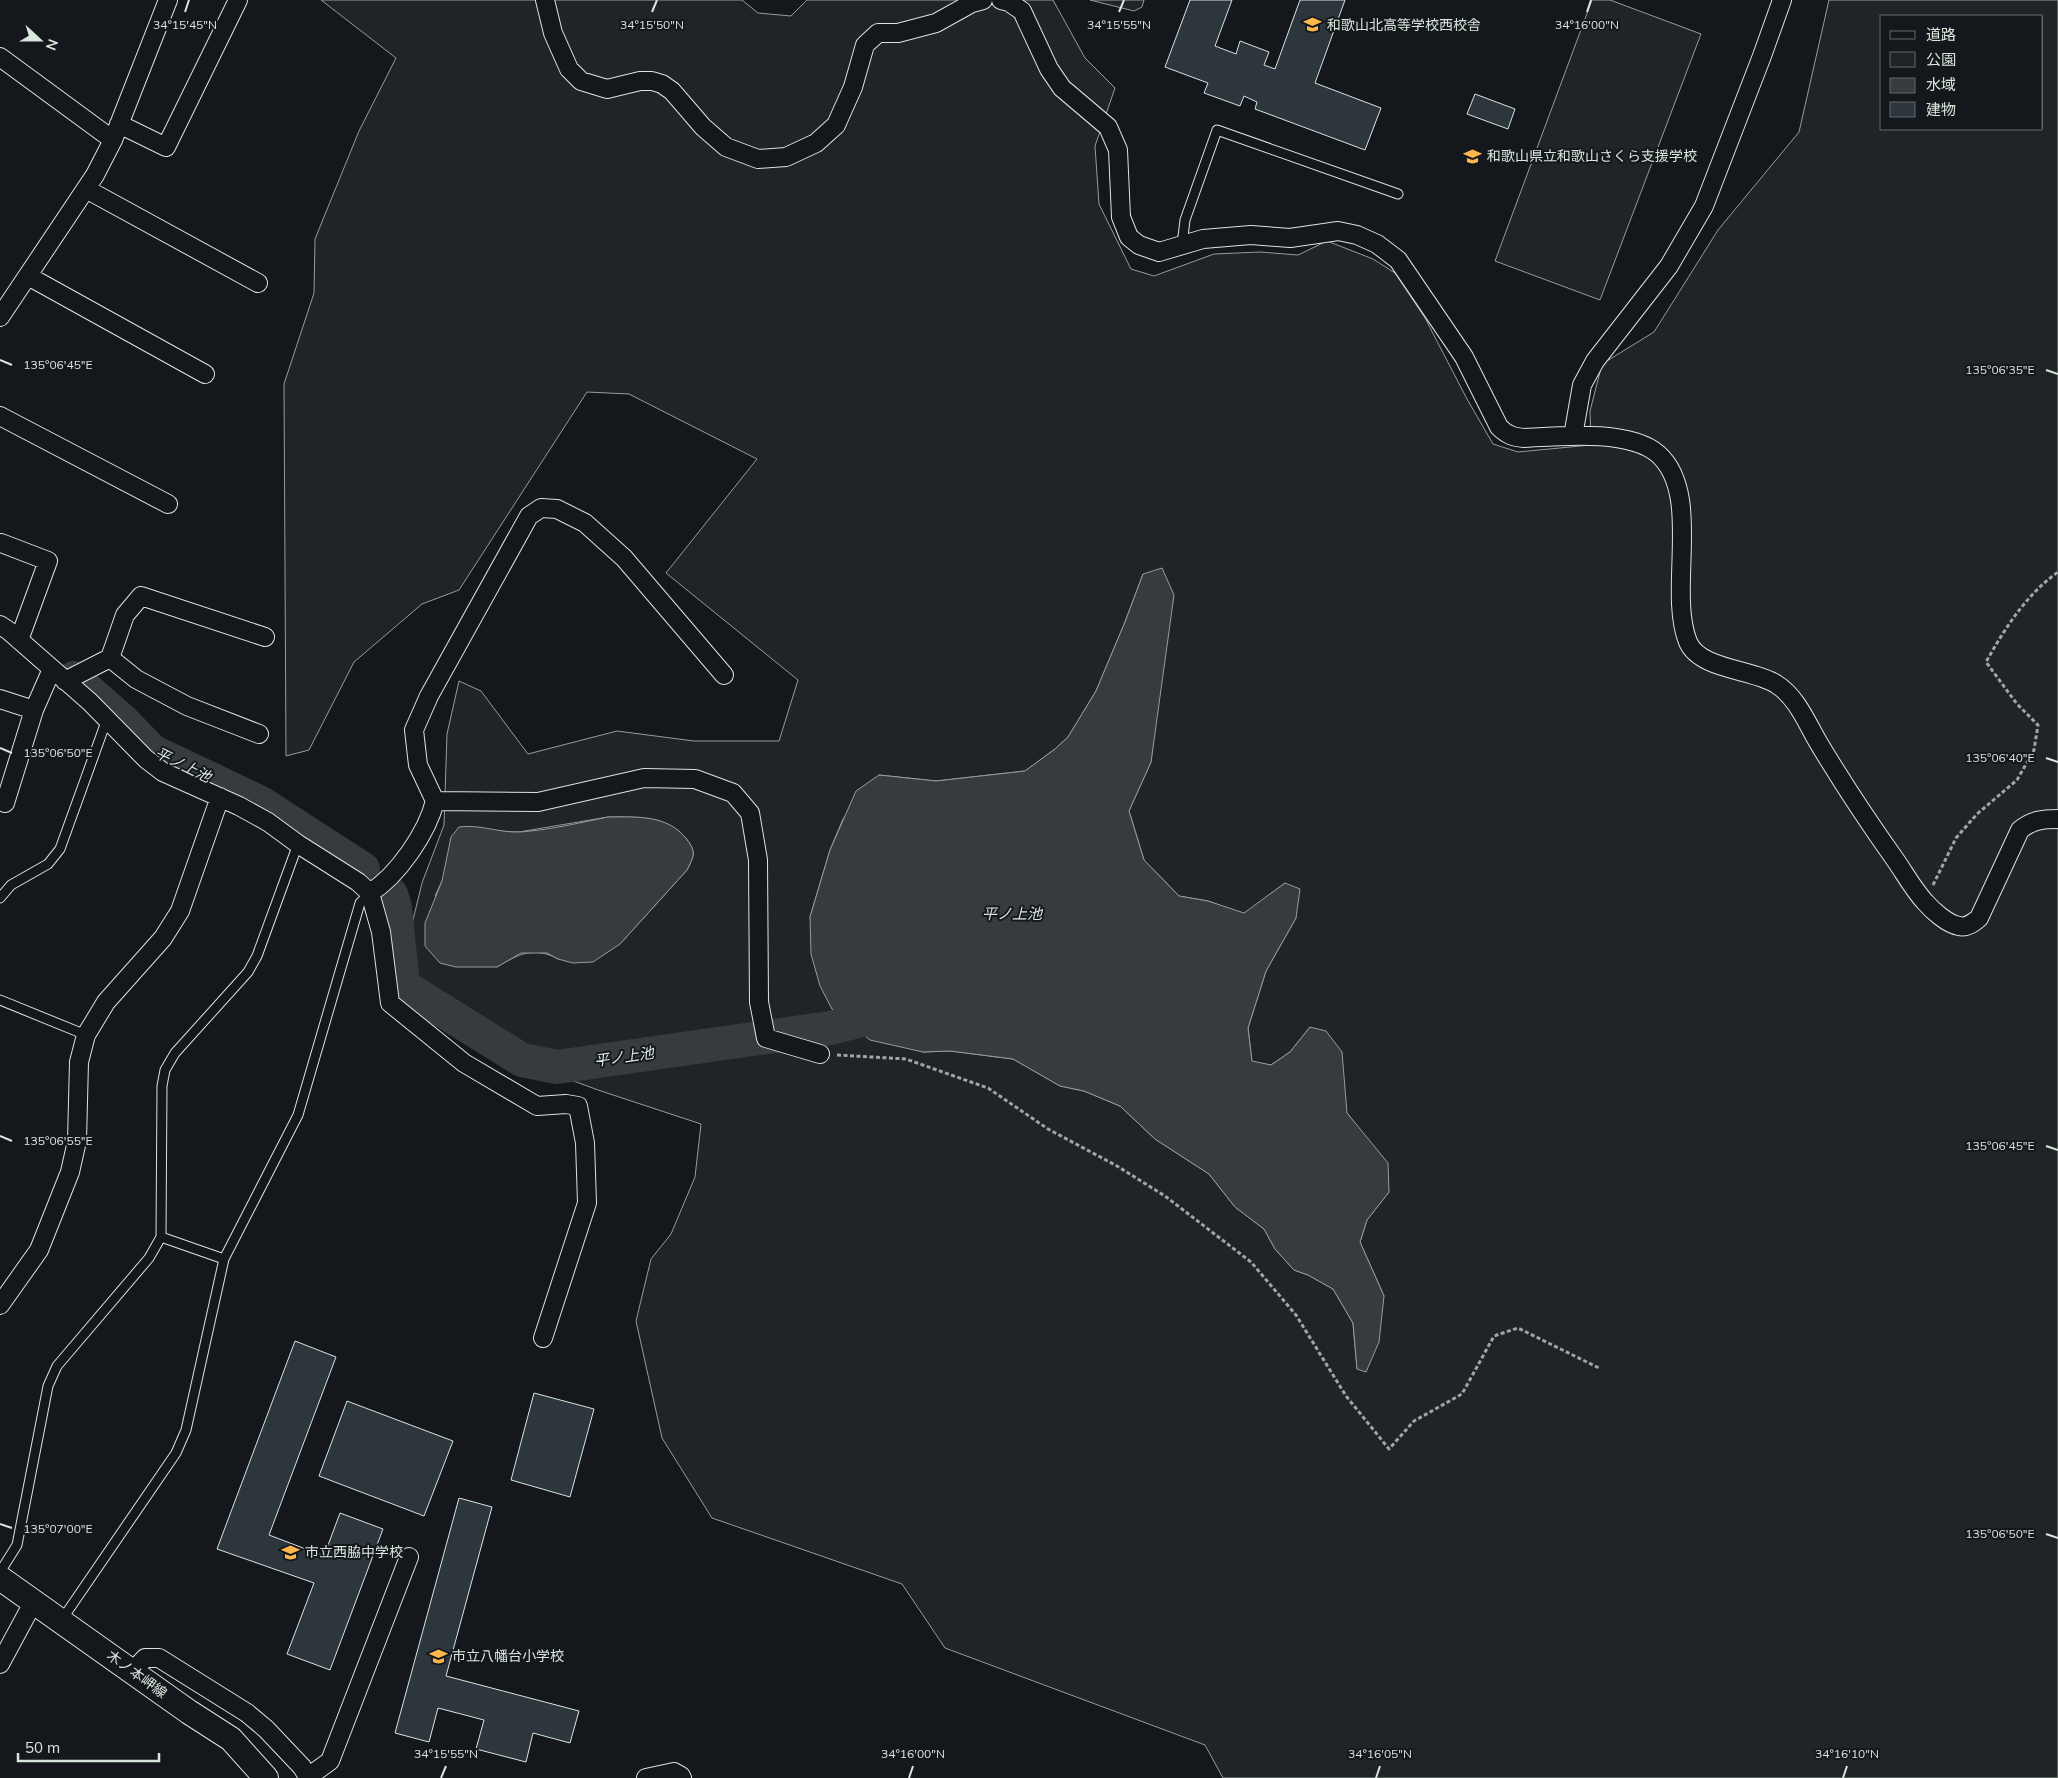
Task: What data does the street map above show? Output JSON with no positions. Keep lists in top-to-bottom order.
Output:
{
  "streets": {
    "main road": ["木ノ本岬線"]
  },
  "water": ["平ノ上池"],
  "places": {
    "school or university": [
      "和歌山北高等学校西校舎",
      "和歌山県立和歌山さくら支援学校",
      "市立西脇中学校",
      "市立八幡台小学校"
    ]
  },
  "legend": [
    "道路",
    "公園",
    "水域",
    "建物"
  ],
  "scale_bar": "50 m",
  "north": "right",
  "coordinates": [
    "34°15'45\"N",
    "34°15'50\"N",
    "34°15'55\"N",
    "34°16'00\"N",
    "135°06'45\"E",
    "135°06'35\"E",
    "135°06'50\"E",
    "135°06'40\"E",
    "135°06'55\"E",
    "135°07'00\"E",
    "34°16'05\"N",
    "34°16'10\"N"
  ]
}
